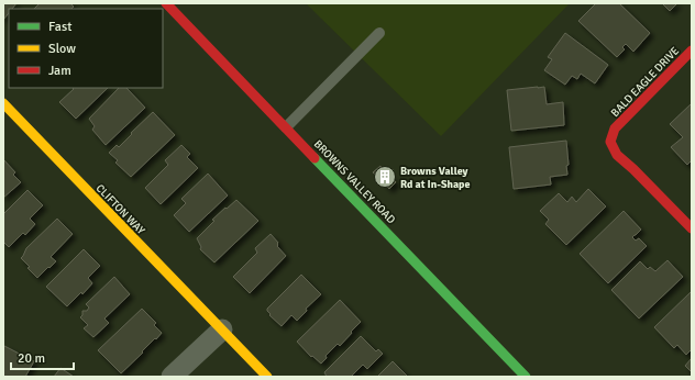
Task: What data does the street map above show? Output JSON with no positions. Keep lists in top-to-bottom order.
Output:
{
  "streets": {
    "street": ["BALD EAGLE DRIVE", "BROWNS VALLEY ROAD", "CLIFTON WAY"]
  },
  "places": {
    "building": ["Browns Valley Rd at In-Shape"]
  },
  "legend": ["Fast", "Slow", "Jam"],
  "scale_bar": "20 m"
}
